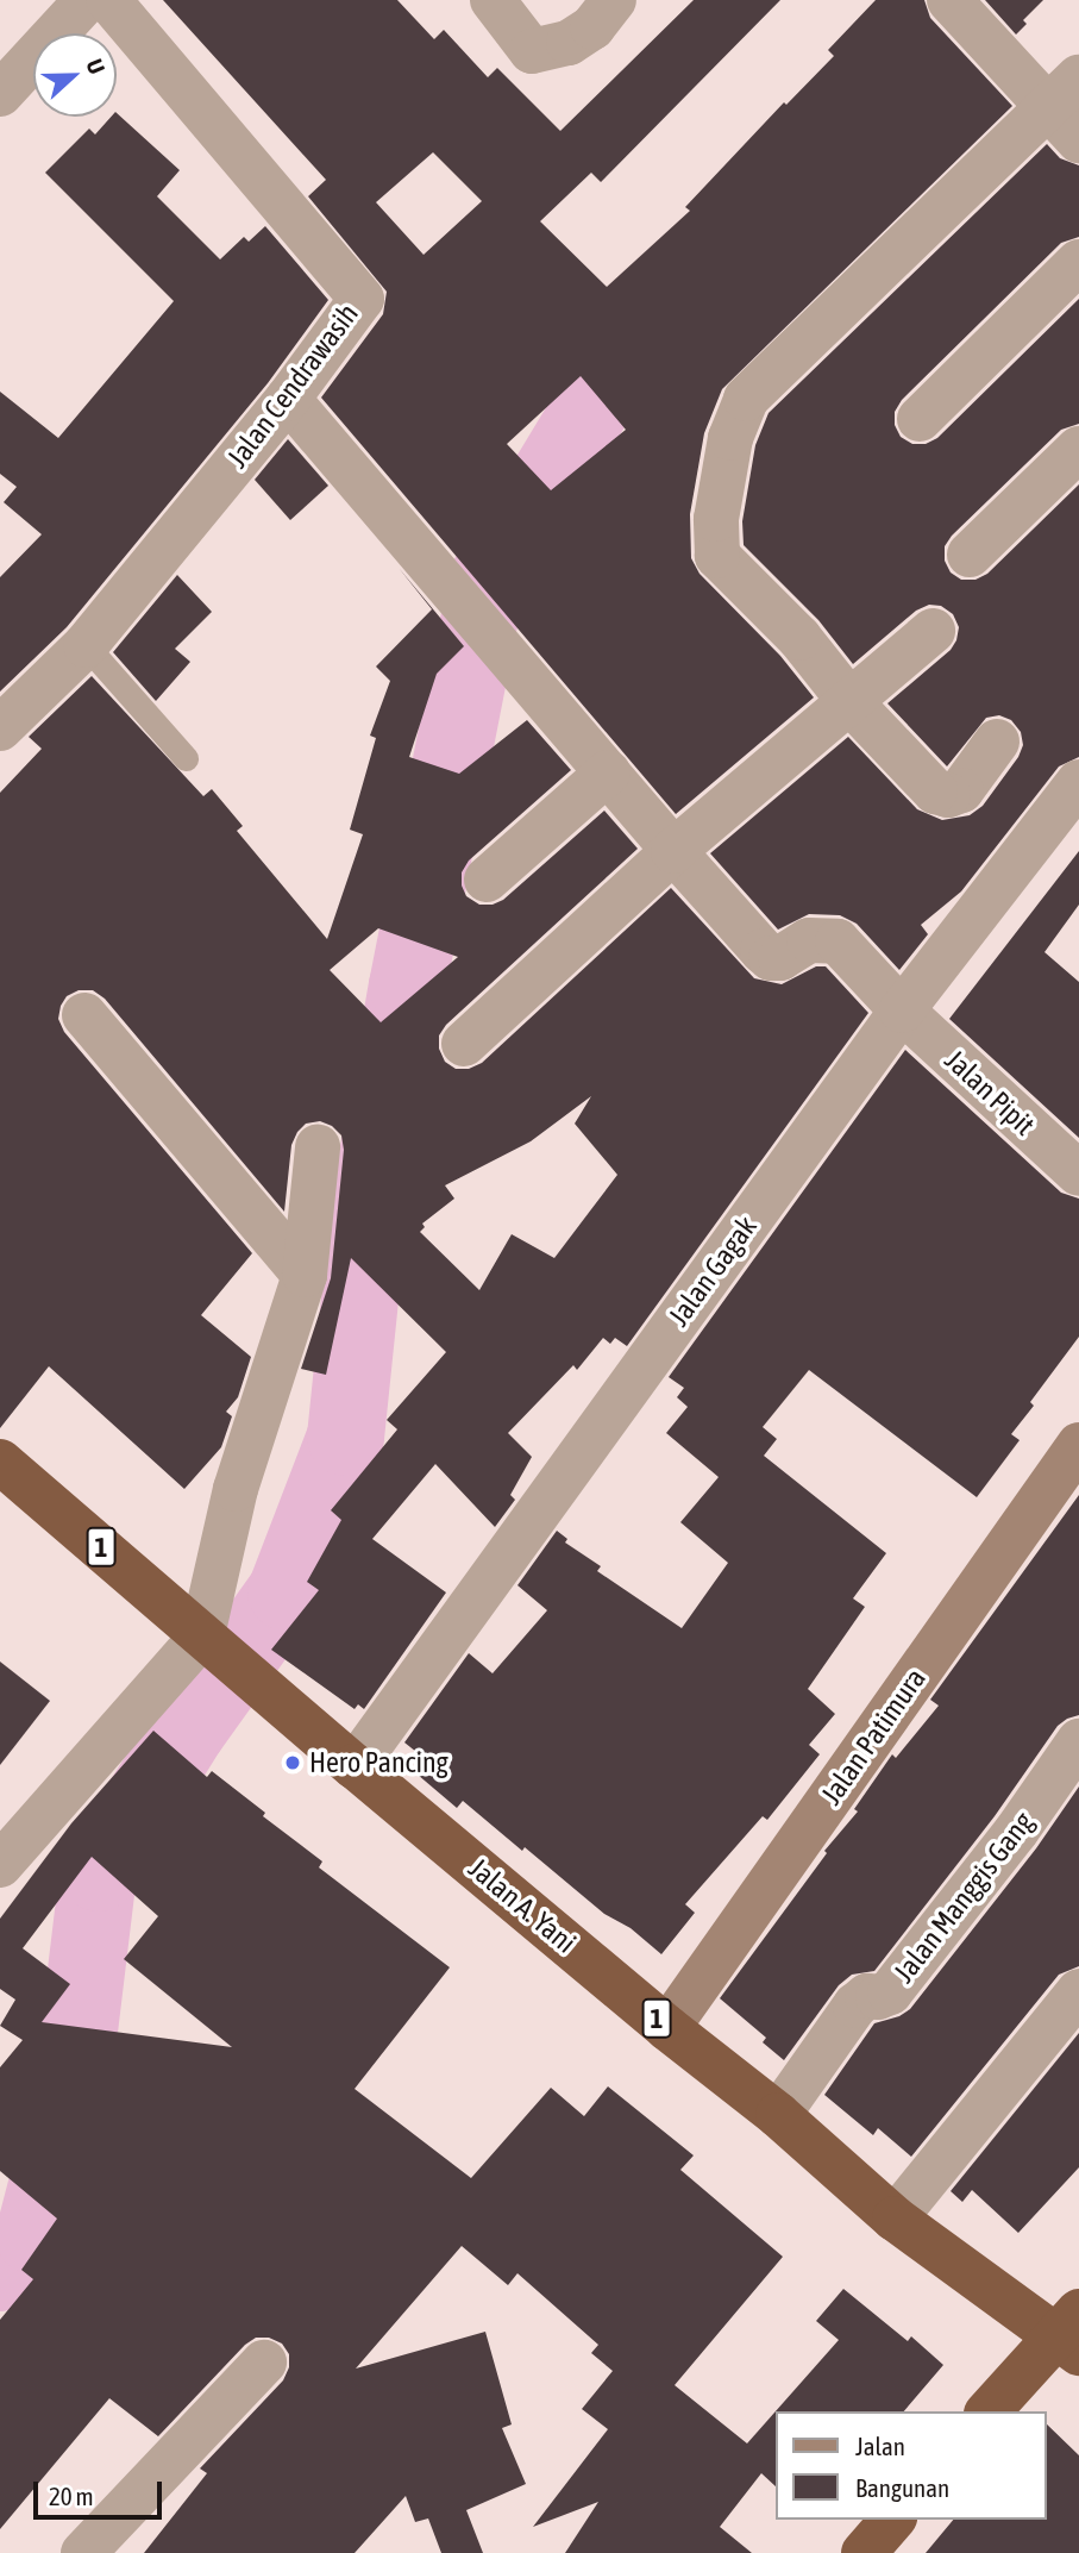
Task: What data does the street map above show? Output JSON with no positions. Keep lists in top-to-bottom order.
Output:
{
  "streets": {
    "highway": ["1", "Jalan A. Yani"],
    "street": [
      "Jalan Cendrawasih",
      "Jalan Pipit",
      "Jalan Gagak",
      "Jalan Patimura",
      "Jalan Manggis Gang"
    ]
  },
  "crossings": [
    ["Jalan Pipit", "Jalan Gagak"],
    ["Jalan Gagak", "Jalan A. Yani"],
    ["Jalan Patimura", "Jalan A. Yani"],
    ["Jalan Manggis Gang", "Jalan A. Yani"]
  ],
  "places": ["Hero Pancing"],
  "legend": ["Jalan", "Bangunan"],
  "scale_bar": "20 m",
  "north": "right"
}
